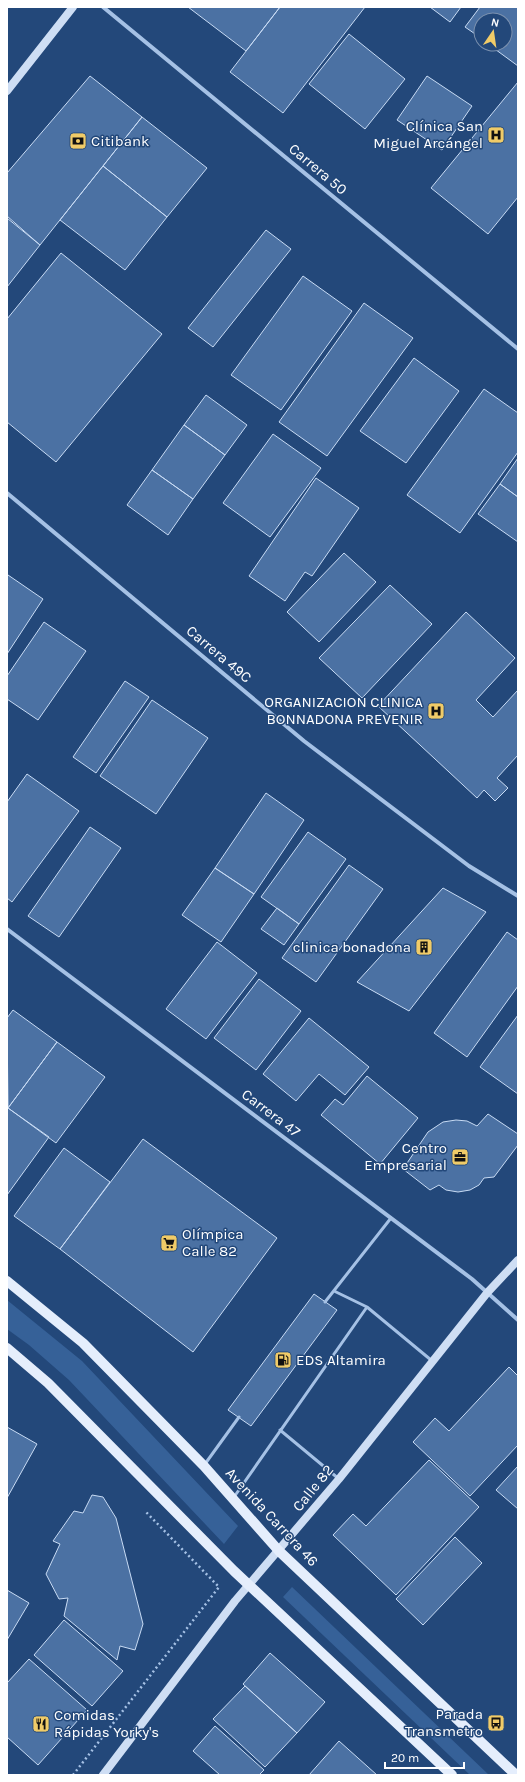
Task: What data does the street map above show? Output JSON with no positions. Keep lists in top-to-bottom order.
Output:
{
  "streets": {
    "main road": ["Calle 82", "Avenida Carrera 46"],
    "street": ["Carrera 50", "Carrera 49C", "Carrera 47"]
  },
  "crossings": [
    ["Carrera 47", "Calle 82"],
    ["Calle 82", "Avenida Carrera 46"]
  ],
  "places": {
    "hospital": ["Clínica San Miguel Arcángel", "ORGANIZACION CLINICA BONNADONA PREVENIR"],
    "bank": ["Citibank"],
    "building": ["clinica bonadona"],
    "office": ["Centro Empresarial"],
    "supermarket": ["Olímpica Calle 82"],
    "fuel station": ["EDS Altamira"],
    "bus stop": ["Parada Transmetro"],
    "restaurant": ["Comidas Rápidas Yorky's"]
  },
  "scale_bar": "20 m",
  "north": "top"
}
